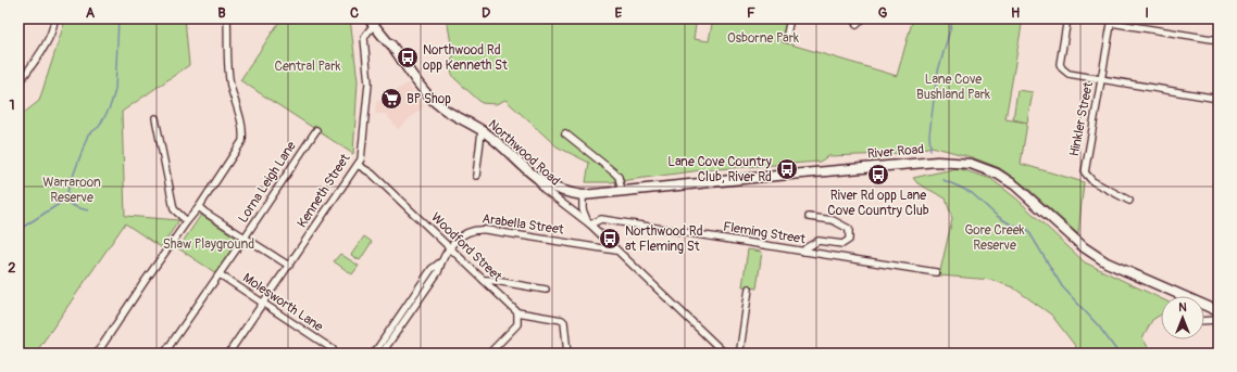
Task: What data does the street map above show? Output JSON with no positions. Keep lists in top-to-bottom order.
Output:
{
  "streets": {
    "main road": ["River Road", "Northwood Road"],
    "street": [
      "Hinkler Street",
      "Lorna Leigh Lane",
      "Kenneth Street",
      "Arabella Street",
      "Fleming Street",
      "Woodford Street",
      "Molesworth Lane"
    ]
  },
  "crossings": [
    ["River Road", "Northwood Road"],
    ["Northwood Road", "Kenneth Street"],
    ["Northwood Road", "Arabella Street"],
    ["Northwood Road", "Fleming Street"],
    ["Lorna Leigh Lane", "Molesworth Lane"],
    ["Kenneth Street", "Woodford Street"],
    ["Kenneth Street", "Molesworth Lane"],
    ["Arabella Street", "Woodford Street"]
  ],
  "parks": [
    "Osborne Park",
    "Central Park",
    "Lane Cove Bushland Park",
    "Warraroon Reserve",
    "Gore Creek Reserve",
    "Shaw Playground"
  ],
  "places": {
    "bus stop": [
      "Northwood Rd opp Kenneth St",
      "Lane Cove Country Club, River Rd",
      "River Rd opp Lane Cove Country Club",
      "Northwood Rd at Fleming St"
    ],
    "supermarket": ["BP Shop"]
  },
  "north": "top",
  "grid": {
    "columns": [
      "A",
      "B",
      "C",
      "D",
      "E",
      "F",
      "G",
      "H",
      "I"
    ],
    "rows": ["1", "2"]
  }
}
